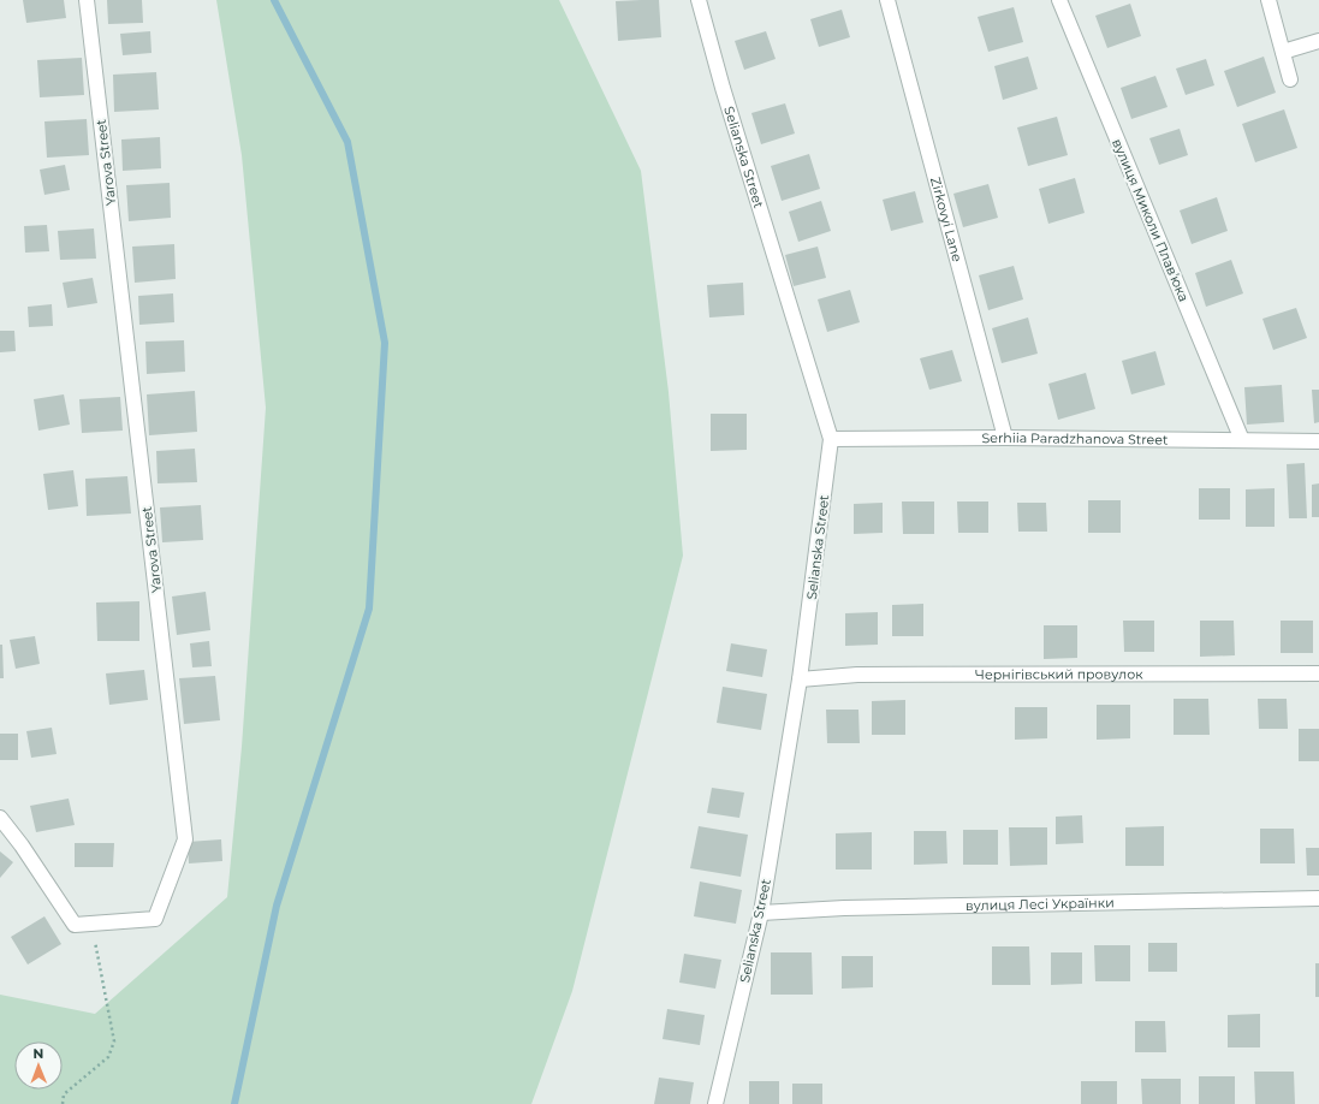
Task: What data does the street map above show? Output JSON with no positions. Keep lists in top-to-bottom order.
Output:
{
  "streets": {
    "street": [
      "Selianska Street",
      "Yarova Street",
      "Zirkovyi Lane",
      "вулиця Миколи Плавʼюка",
      "Serhiia Paradzhanova Street",
      "Чернігівський провулок",
      "вулиця Лесі Українки"
    ]
  },
  "crossings": [
    ["Selianska Street", "Serhiia Paradzhanova Street"],
    ["Selianska Street", "Чернігівський провулок"],
    ["Selianska Street", "вулиця Лесі Українки"],
    ["Zirkovyi Lane", "Serhiia Paradzhanova Street"],
    ["вулиця Миколи Плавʼюка", "Serhiia Paradzhanova Street"]
  ],
  "north": "top"
}
